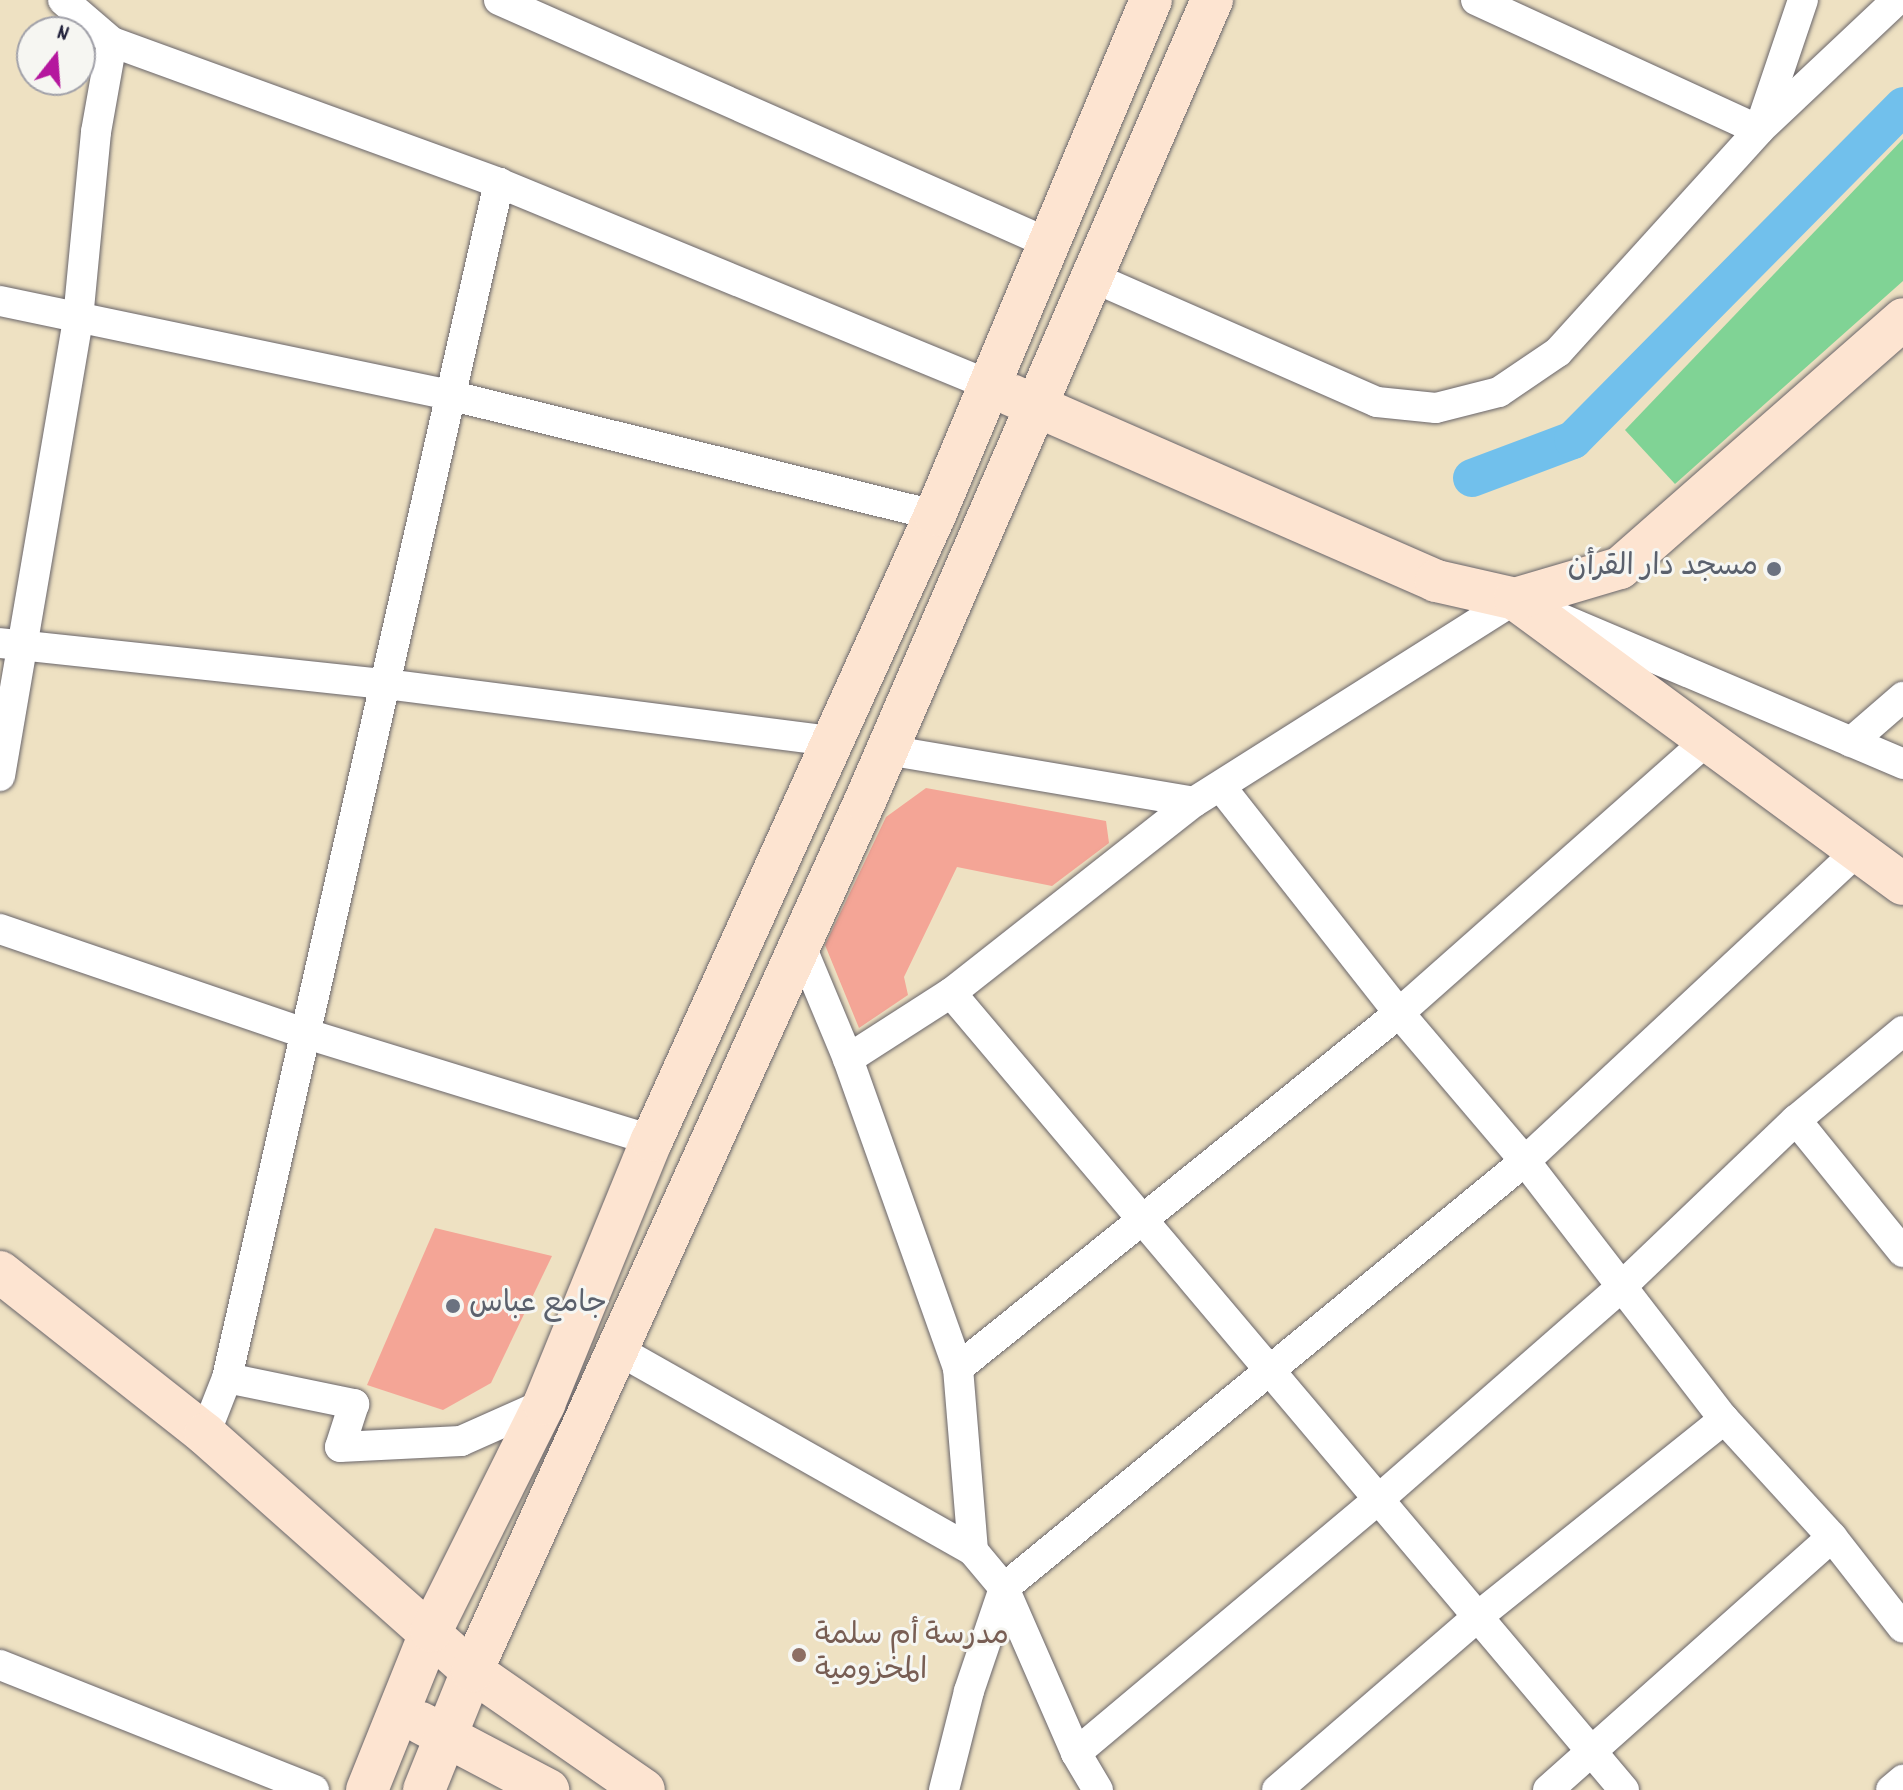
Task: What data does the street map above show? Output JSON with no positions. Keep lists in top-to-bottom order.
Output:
{
  "places": ["مسجد دار القرأن", "جامع عباس", "مدرسة أم سلمة المخزومية"],
  "north": "top"
}
